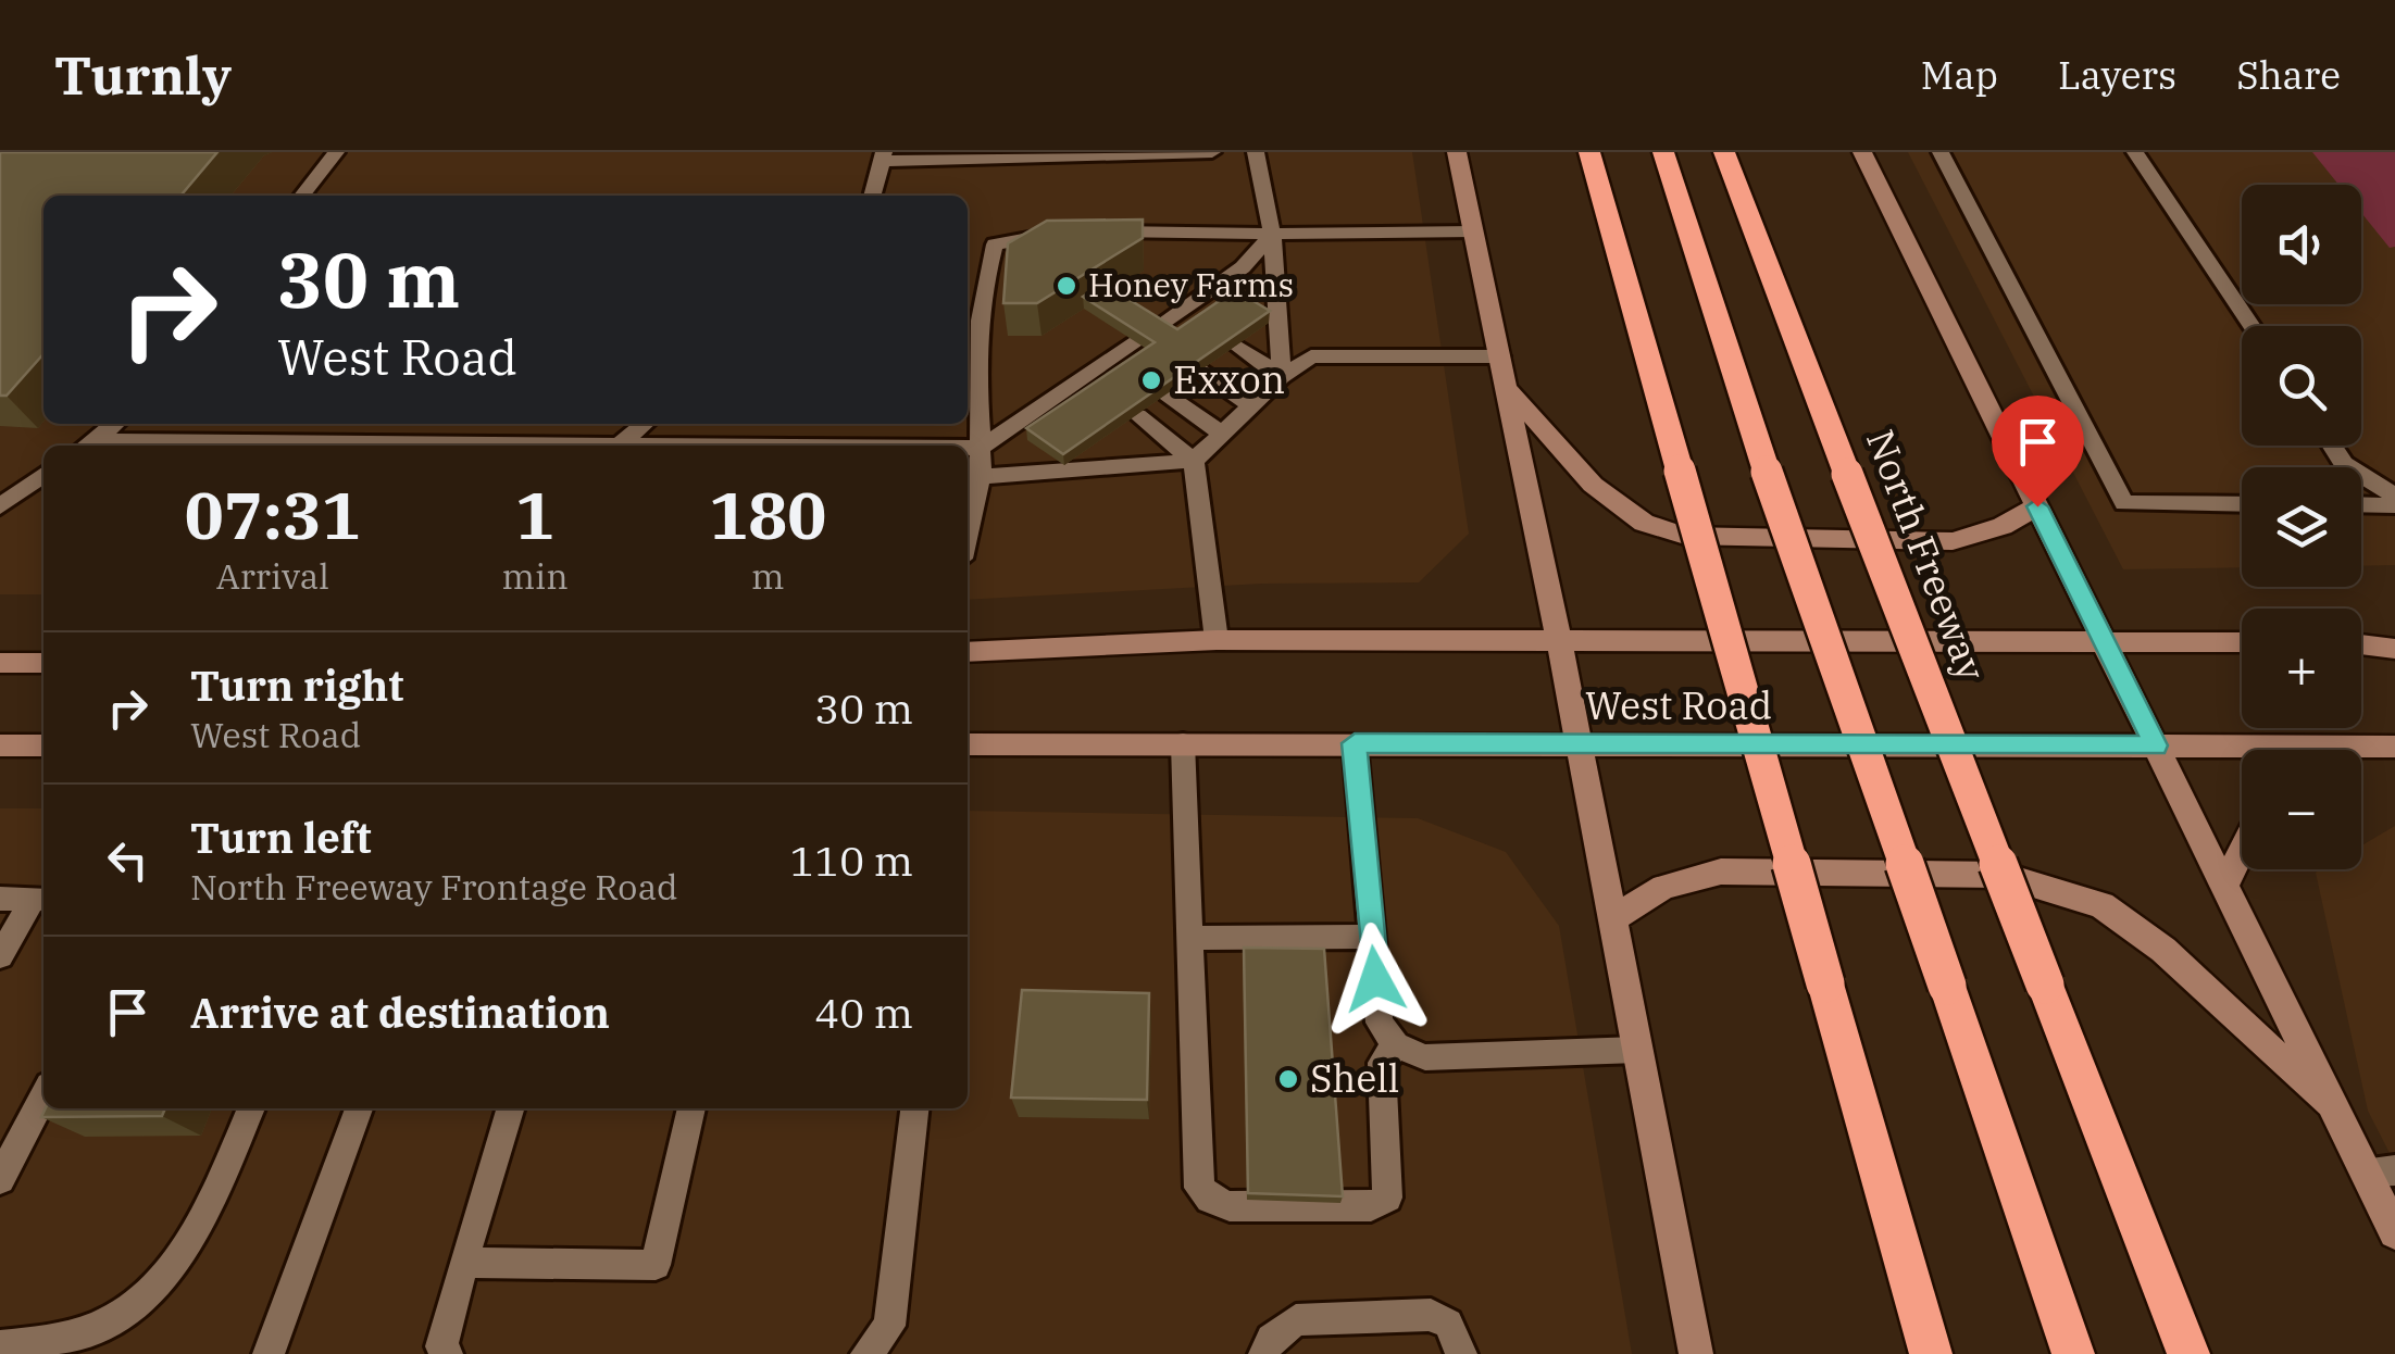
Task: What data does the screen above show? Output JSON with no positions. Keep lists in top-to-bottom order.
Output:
{
  "streets": {
    "highway": ["North Freeway"],
    "main road": ["West Road"]
  },
  "places": ["Honey Farms", "Exxon", "Shell"],
  "page": {
    "header": "Turnly",
    "nav": ["Map", "Layers", "Share"],
    "map_buttons": ["+", "−"],
    "turn": ["30 m", "West Road"],
    "eta": [
      "07:31",
      "Arrival",
      "1",
      "min",
      "180",
      "m"
    ],
    "list": [
      {
        "name": "Turn right",
        "note": "West Road",
        "value": "30 m"
      },
      {
        "name": "Turn left",
        "note": "North Freeway Frontage Road",
        "value": "110 m"
      },
      {
        "name": "Arrive at destination",
        "value": "40 m"
      }
    ]
  }
}
